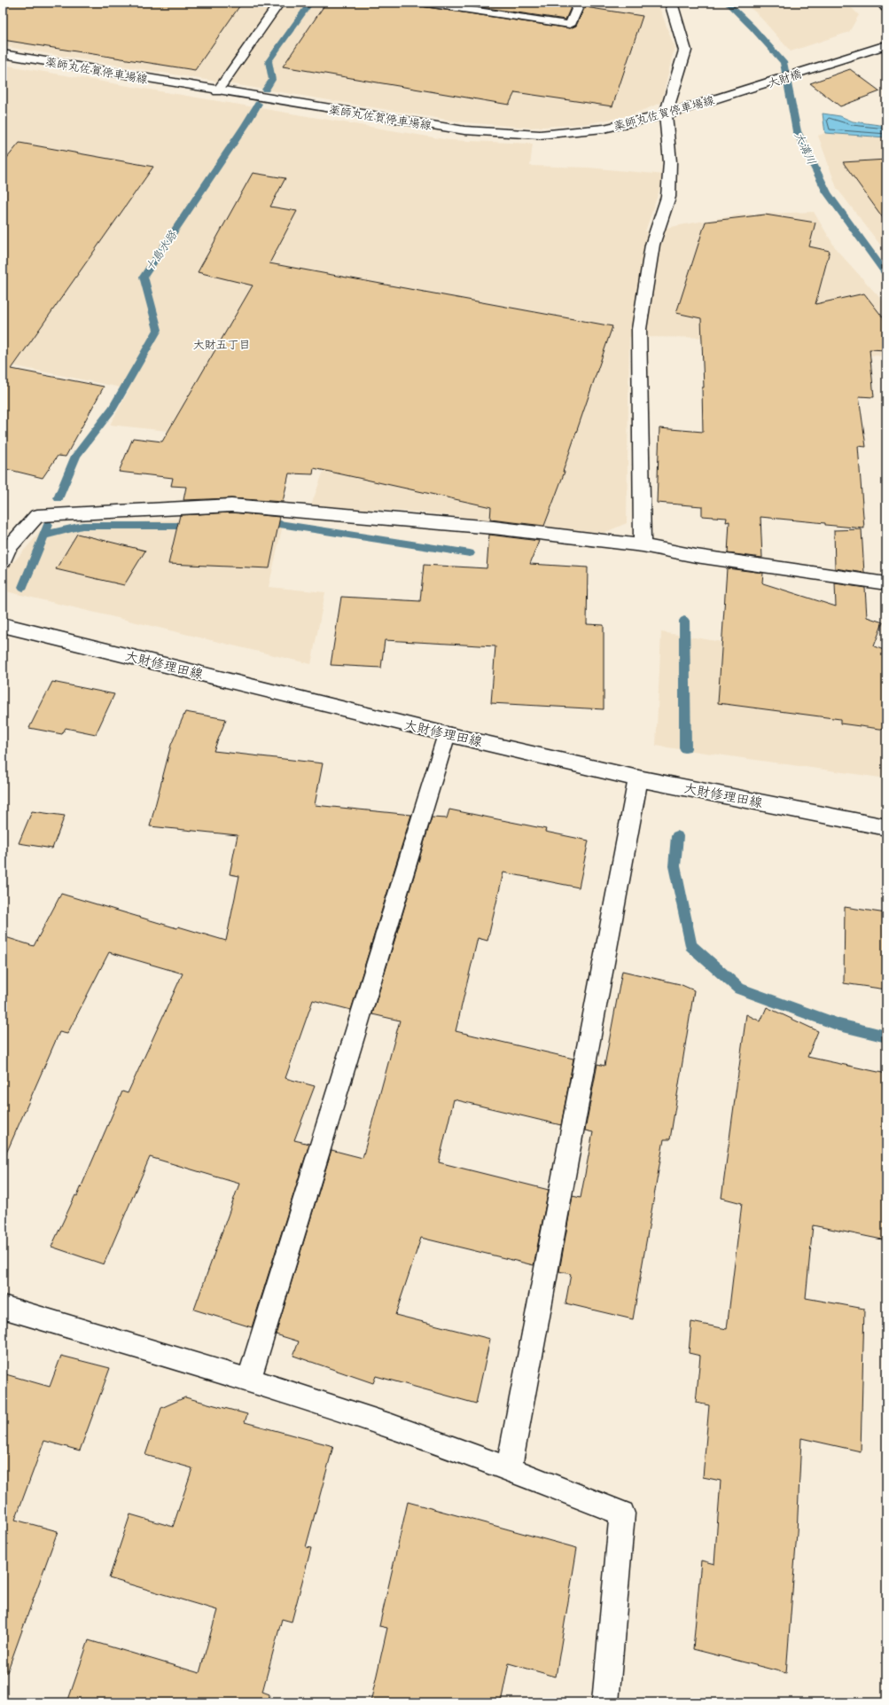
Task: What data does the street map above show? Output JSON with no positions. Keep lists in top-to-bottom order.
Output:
{
  "streets": {
    "street": ["薬師丸佐賀停車場線", "大財橋", "大財修理田線"]
  },
  "crossings": [
    ["薬師丸佐賀停車場線", "大財橋"]
  ],
  "districts": ["大財五丁目"],
  "water": ["大溝川", "十島水路"]
}
